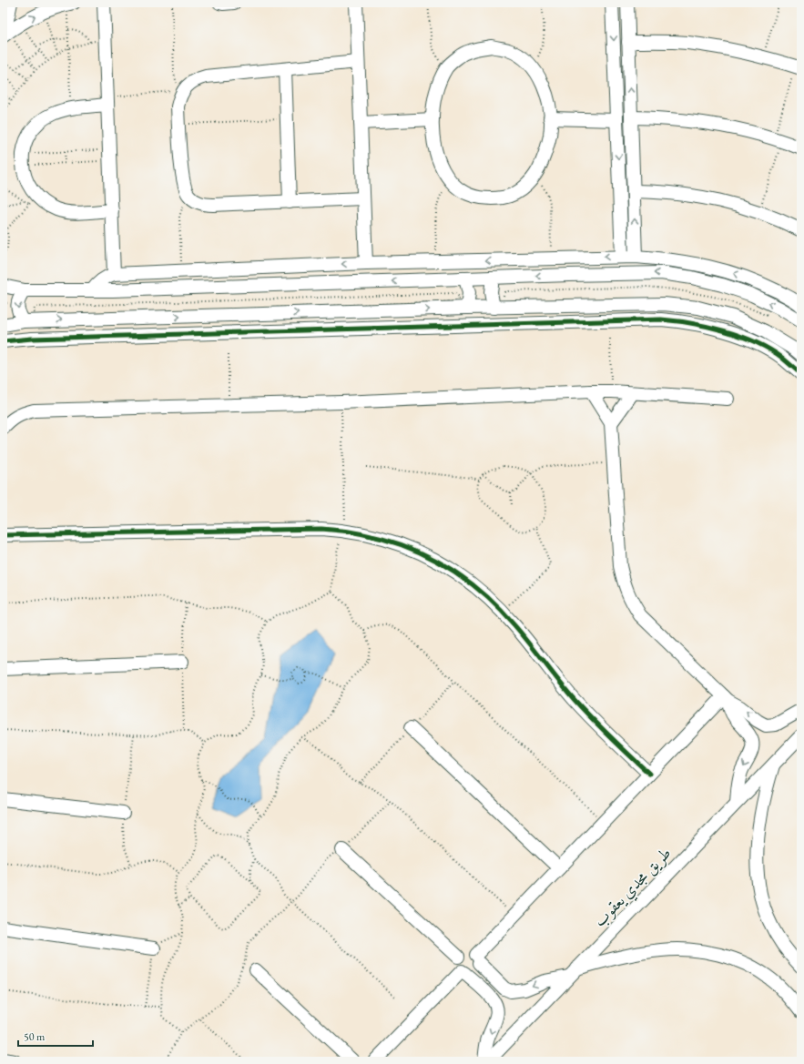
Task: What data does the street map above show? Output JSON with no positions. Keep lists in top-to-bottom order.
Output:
{
  "streets": {
    "street": ["طريق مجدي يعقوب"]
  },
  "scale_bar": "50 m"
}
